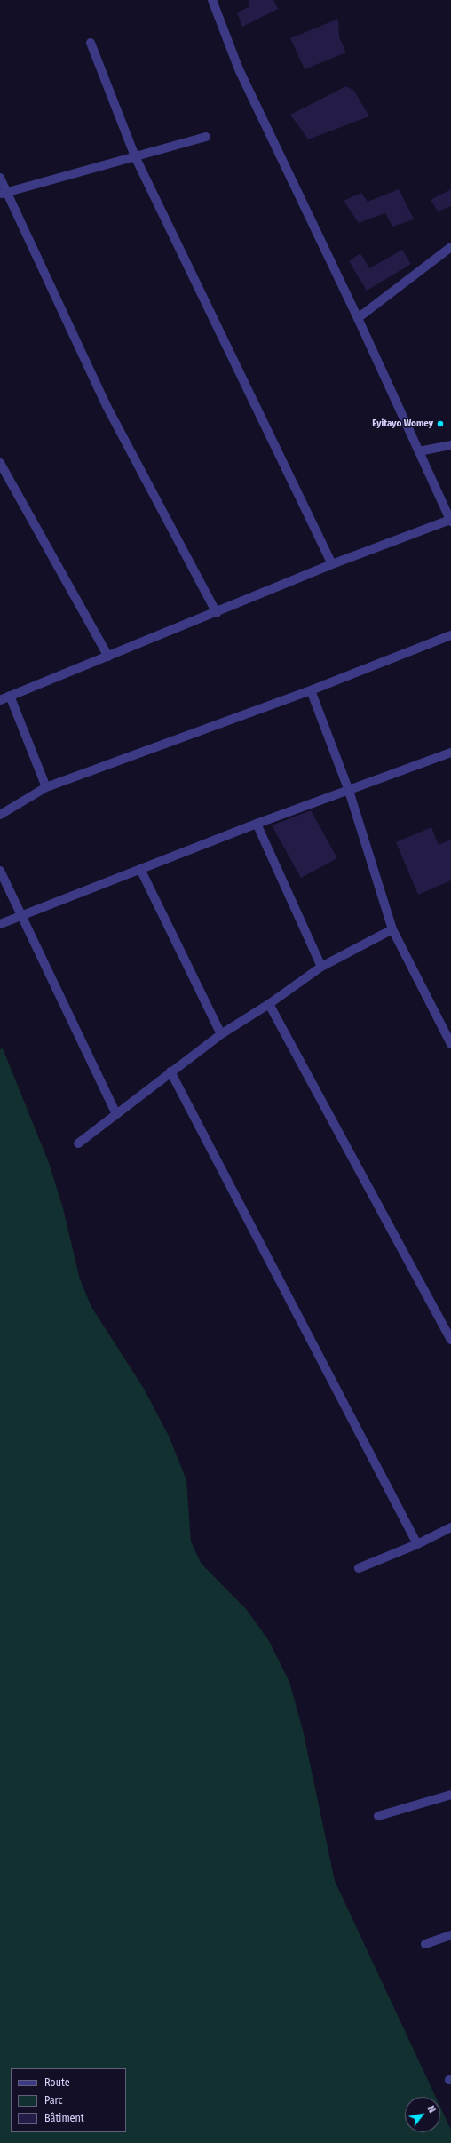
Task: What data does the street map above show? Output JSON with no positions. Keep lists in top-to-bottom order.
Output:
{
  "places": ["Eyitayo Womey"],
  "legend": ["Route", "Parc", "Bâtiment"],
  "north": "top right"
}
